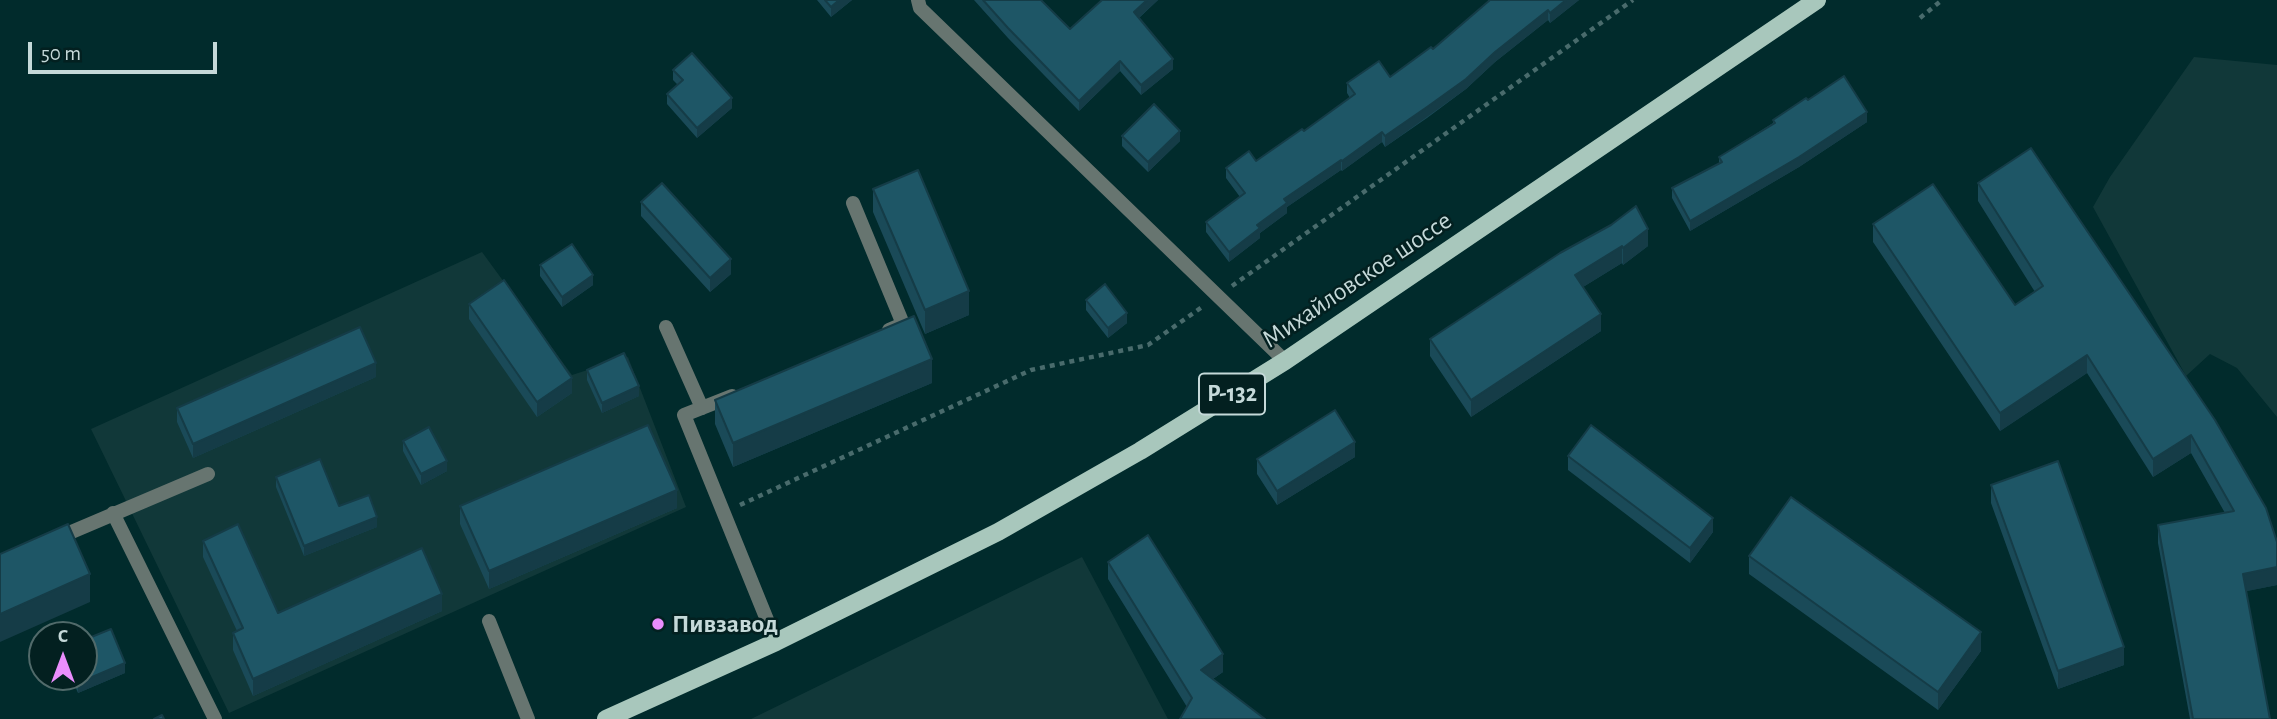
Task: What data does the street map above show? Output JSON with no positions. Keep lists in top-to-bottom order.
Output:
{
  "streets": {
    "main road": ["Михайловское шоссе", "Р-132"]
  },
  "places": ["Пивзавод"],
  "scale_bar": "50 m",
  "north": "top"
}
